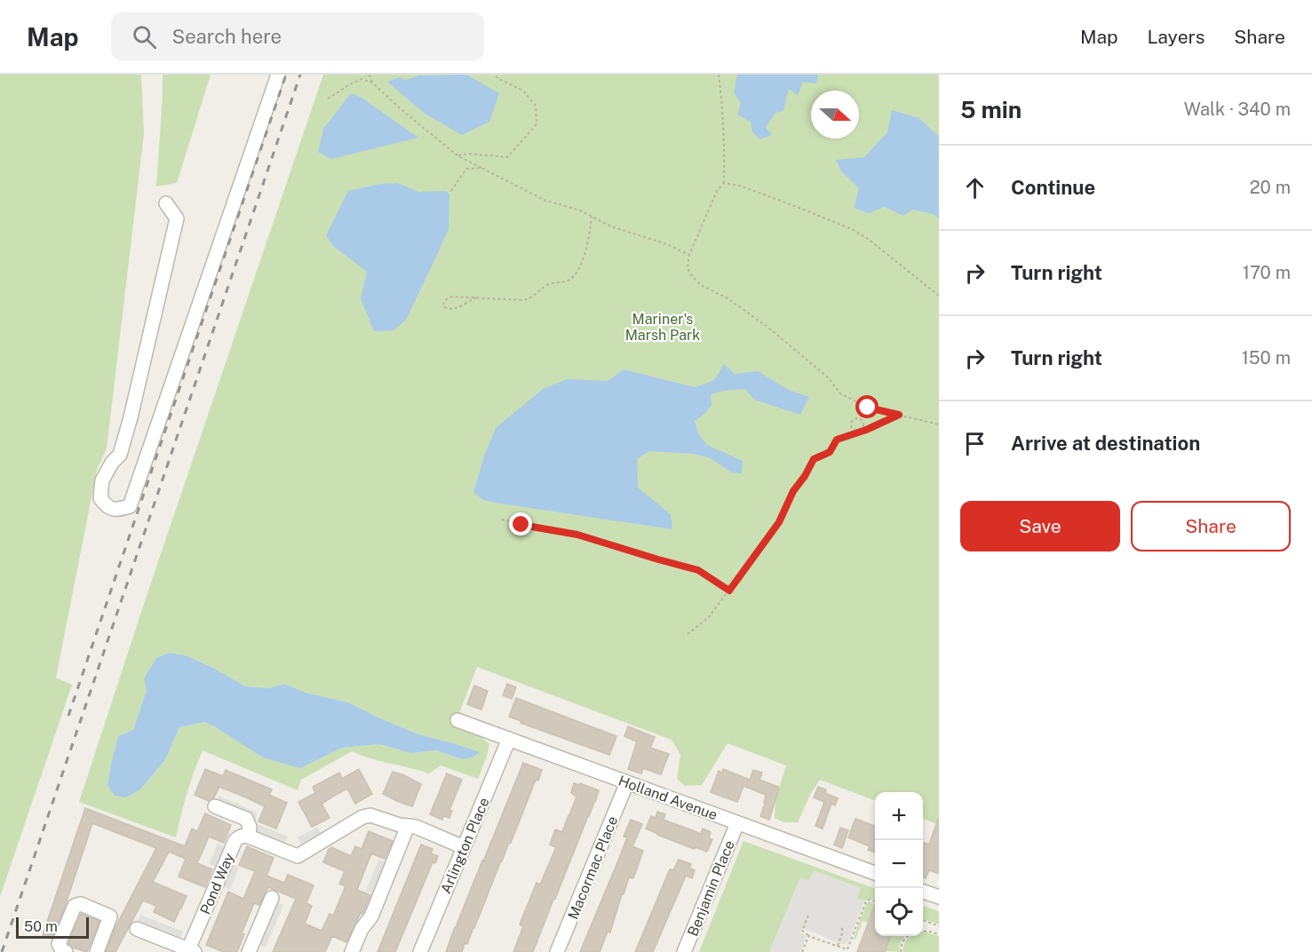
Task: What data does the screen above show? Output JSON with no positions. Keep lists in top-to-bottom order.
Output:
{
  "streets": {
    "street": [
      "Holland Avenue",
      "Arlington Place",
      "Macormac Place",
      "Pond Way",
      "Benjamin Place"
    ]
  },
  "crossings": [
    ["Holland Avenue", "Arlington Place"],
    ["Holland Avenue", "Macormac Place"],
    ["Holland Avenue", "Benjamin Place"]
  ],
  "parks": ["Mariner's Marsh Park"],
  "scale_bar": "50 m",
  "north": "right",
  "page": {
    "header": "Map",
    "search": "Search here",
    "nav": ["Map", "Layers", "Share"],
    "heading": ["5 min", "Walk · 340 m"],
    "list": [
      ["Continue", "20 m"],
      ["Turn right", "170 m"],
      ["Turn right", "150 m"],
      "Arrive at destination"
    ],
    "buttons": ["Save", "Share"],
    "map_buttons": ["+", "−"],
    "scale": "50 m"
  }
}
